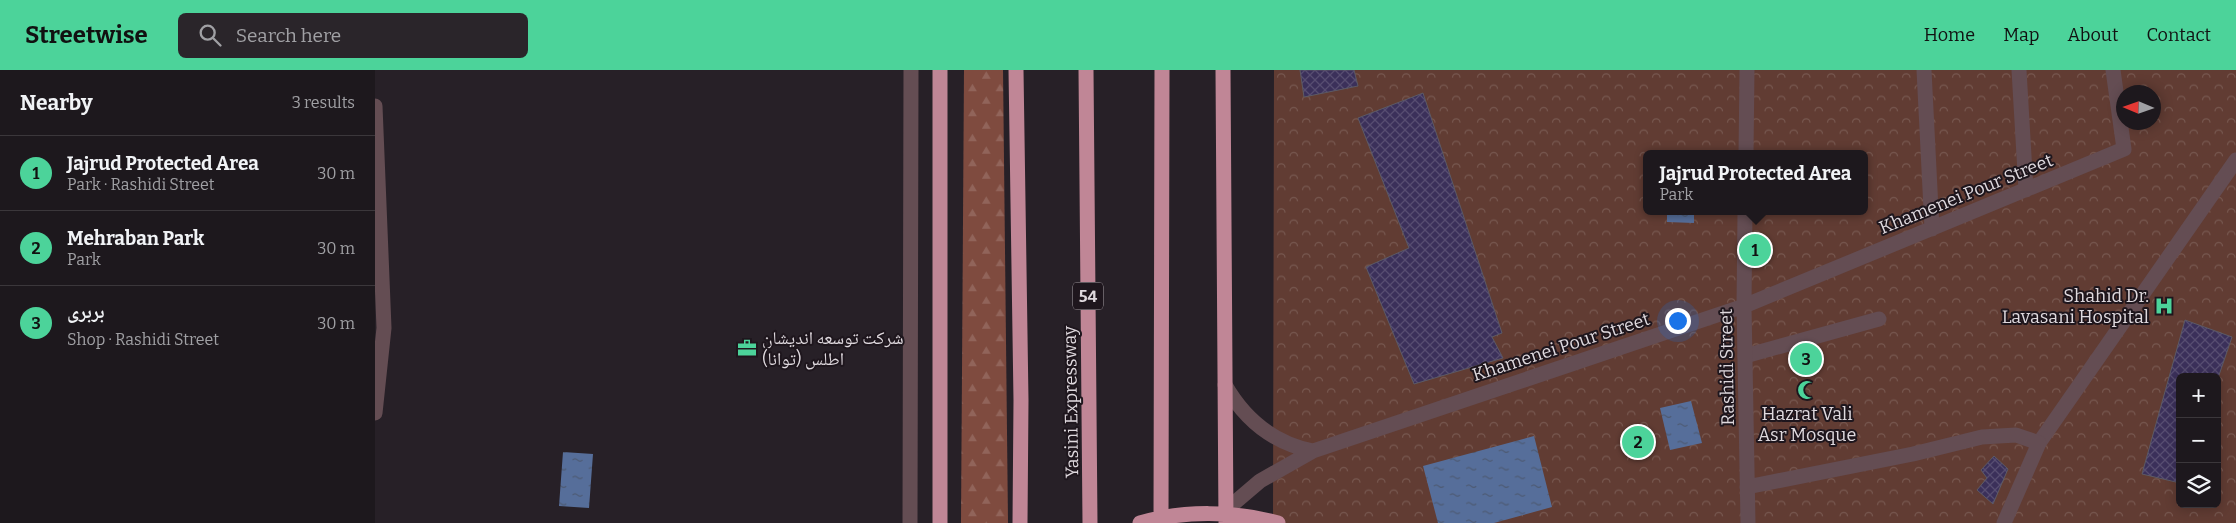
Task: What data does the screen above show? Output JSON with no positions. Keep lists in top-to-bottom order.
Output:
{
  "streets": {
    "highway": ["54", "Yasini Expressway"],
    "street": ["Khamenei Pour Street", "Rashidi Street"]
  },
  "crossings": [
    ["Khamenei Pour Street", "Rashidi Street"]
  ],
  "places": {
    "hospital": ["Shahid Dr. Lavasani Hospital"],
    "office": ["شرکت توسعه اندیشان اطلس (توانا)"],
    "mosque": ["Hazrat Vali Asr Mosque"]
  },
  "north": "left",
  "page": {
    "header": "Streetwise",
    "search": "Search here",
    "nav": [
      "Home",
      "Map",
      "About",
      "Contact"
    ],
    "heading": ["Nearby", "3 results"],
    "list": [
      {
        "mark": "1",
        "name": "Jajrud Protected Area",
        "note": "Park · Rashidi Street",
        "value": "30 m"
      },
      {
        "mark": "2",
        "name": "Mehraban Park",
        "note": "Park",
        "value": "30 m"
      },
      {
        "mark": "3",
        "name": "بربری",
        "note": "Shop · Rashidi Street",
        "value": "30 m"
      }
    ],
    "popup": ["Jajrud Protected Area", "Park"],
    "pins": ["1", "3", "2"],
    "map_buttons": ["+", "−"]
  }
}
